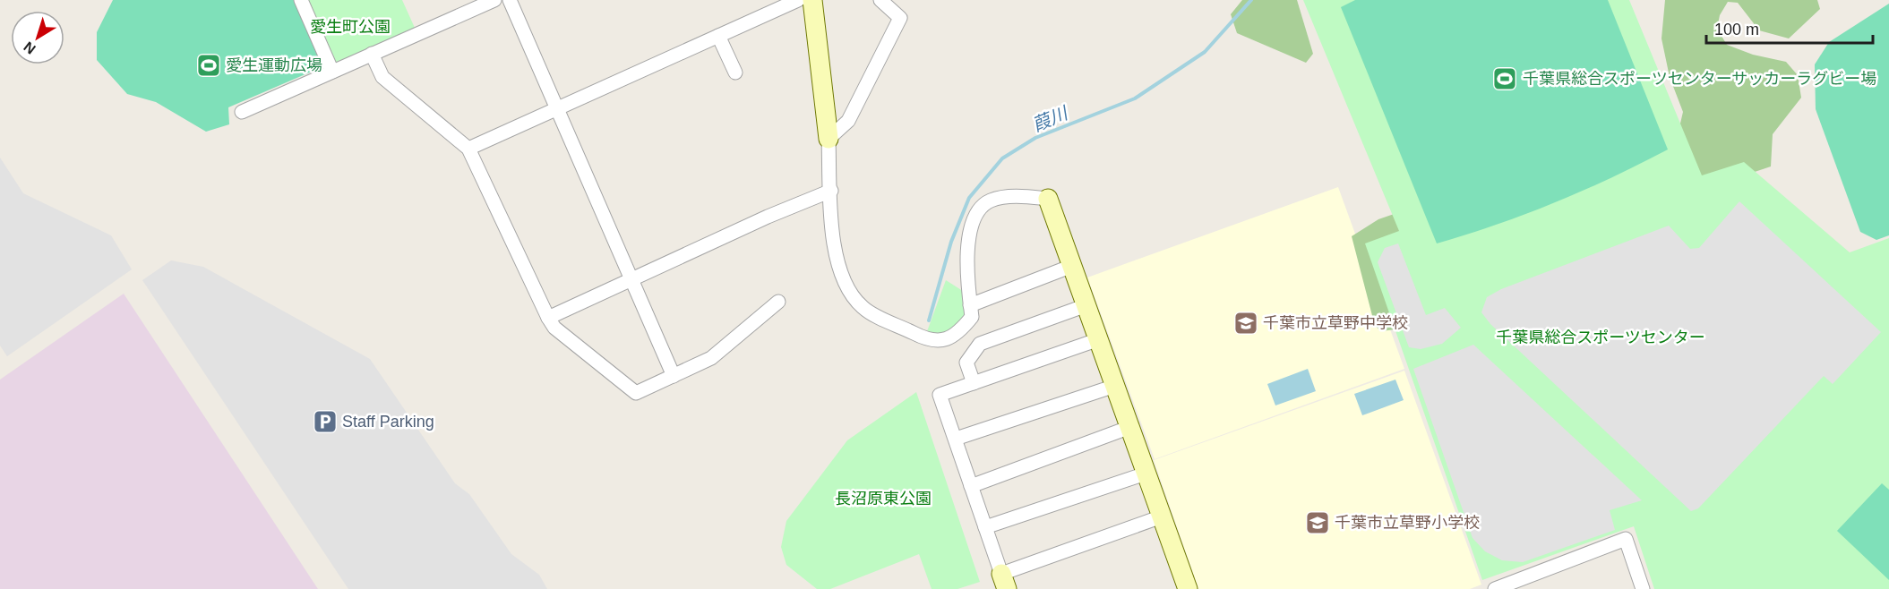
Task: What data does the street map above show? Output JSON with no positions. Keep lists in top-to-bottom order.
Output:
{
  "water": ["葭川"],
  "parks": ["愛生町公園", "千葉県総合スポーツセンター", "長沼原東公園"],
  "places": {
    "sports": ["愛生運動広場", "千葉県総合スポーツセンターサッカーラグビー場"],
    "school or university": ["千葉市立草野中学校", "千葉市立草野小学校"],
    "parking": ["Staff Parking"]
  },
  "scale_bar": "100 m",
  "north": "bottom left"
}
